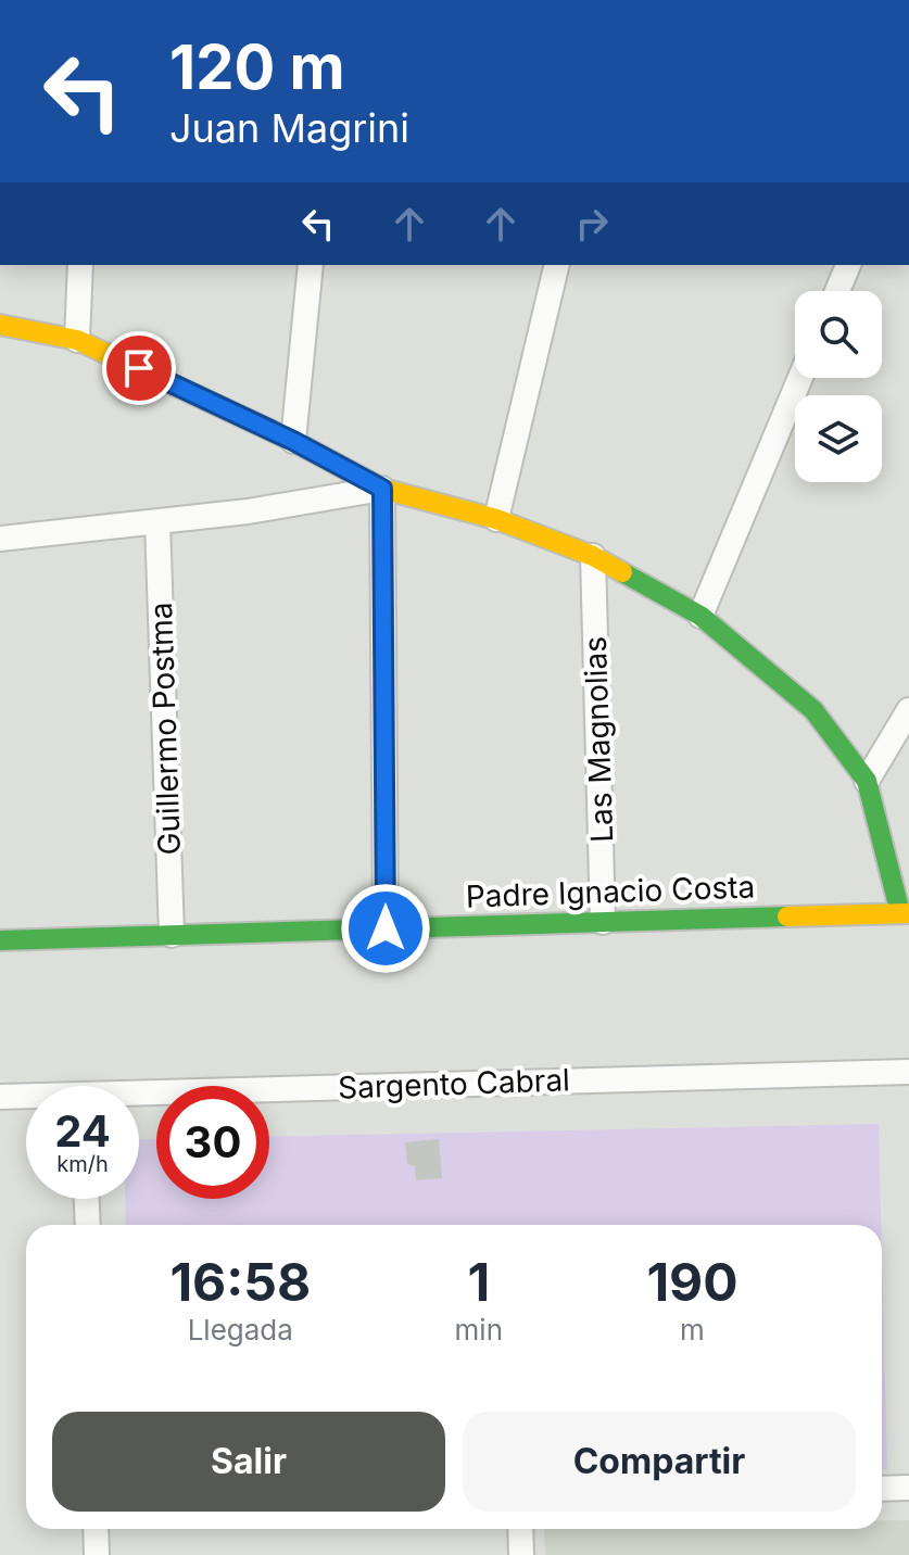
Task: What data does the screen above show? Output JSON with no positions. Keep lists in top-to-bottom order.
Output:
{
  "streets": {
    "street": [
      "Guillermo Postma",
      "Las Magnolias",
      "Padre Ignacio Costa",
      "Sargento Cabral"
    ]
  },
  "crossings": [
    ["Guillermo Postma", "Padre Ignacio Costa"],
    ["Las Magnolias", "Padre Ignacio Costa"]
  ],
  "page": {
    "turn": ["120 m", "Juan Magrini"],
    "speed": "24 km/h",
    "limit": "30",
    "eta": [
      "16:58",
      "Llegada",
      "1",
      "min",
      "190",
      "m"
    ],
    "buttons": ["Salir", "Compartir"]
  }
}
